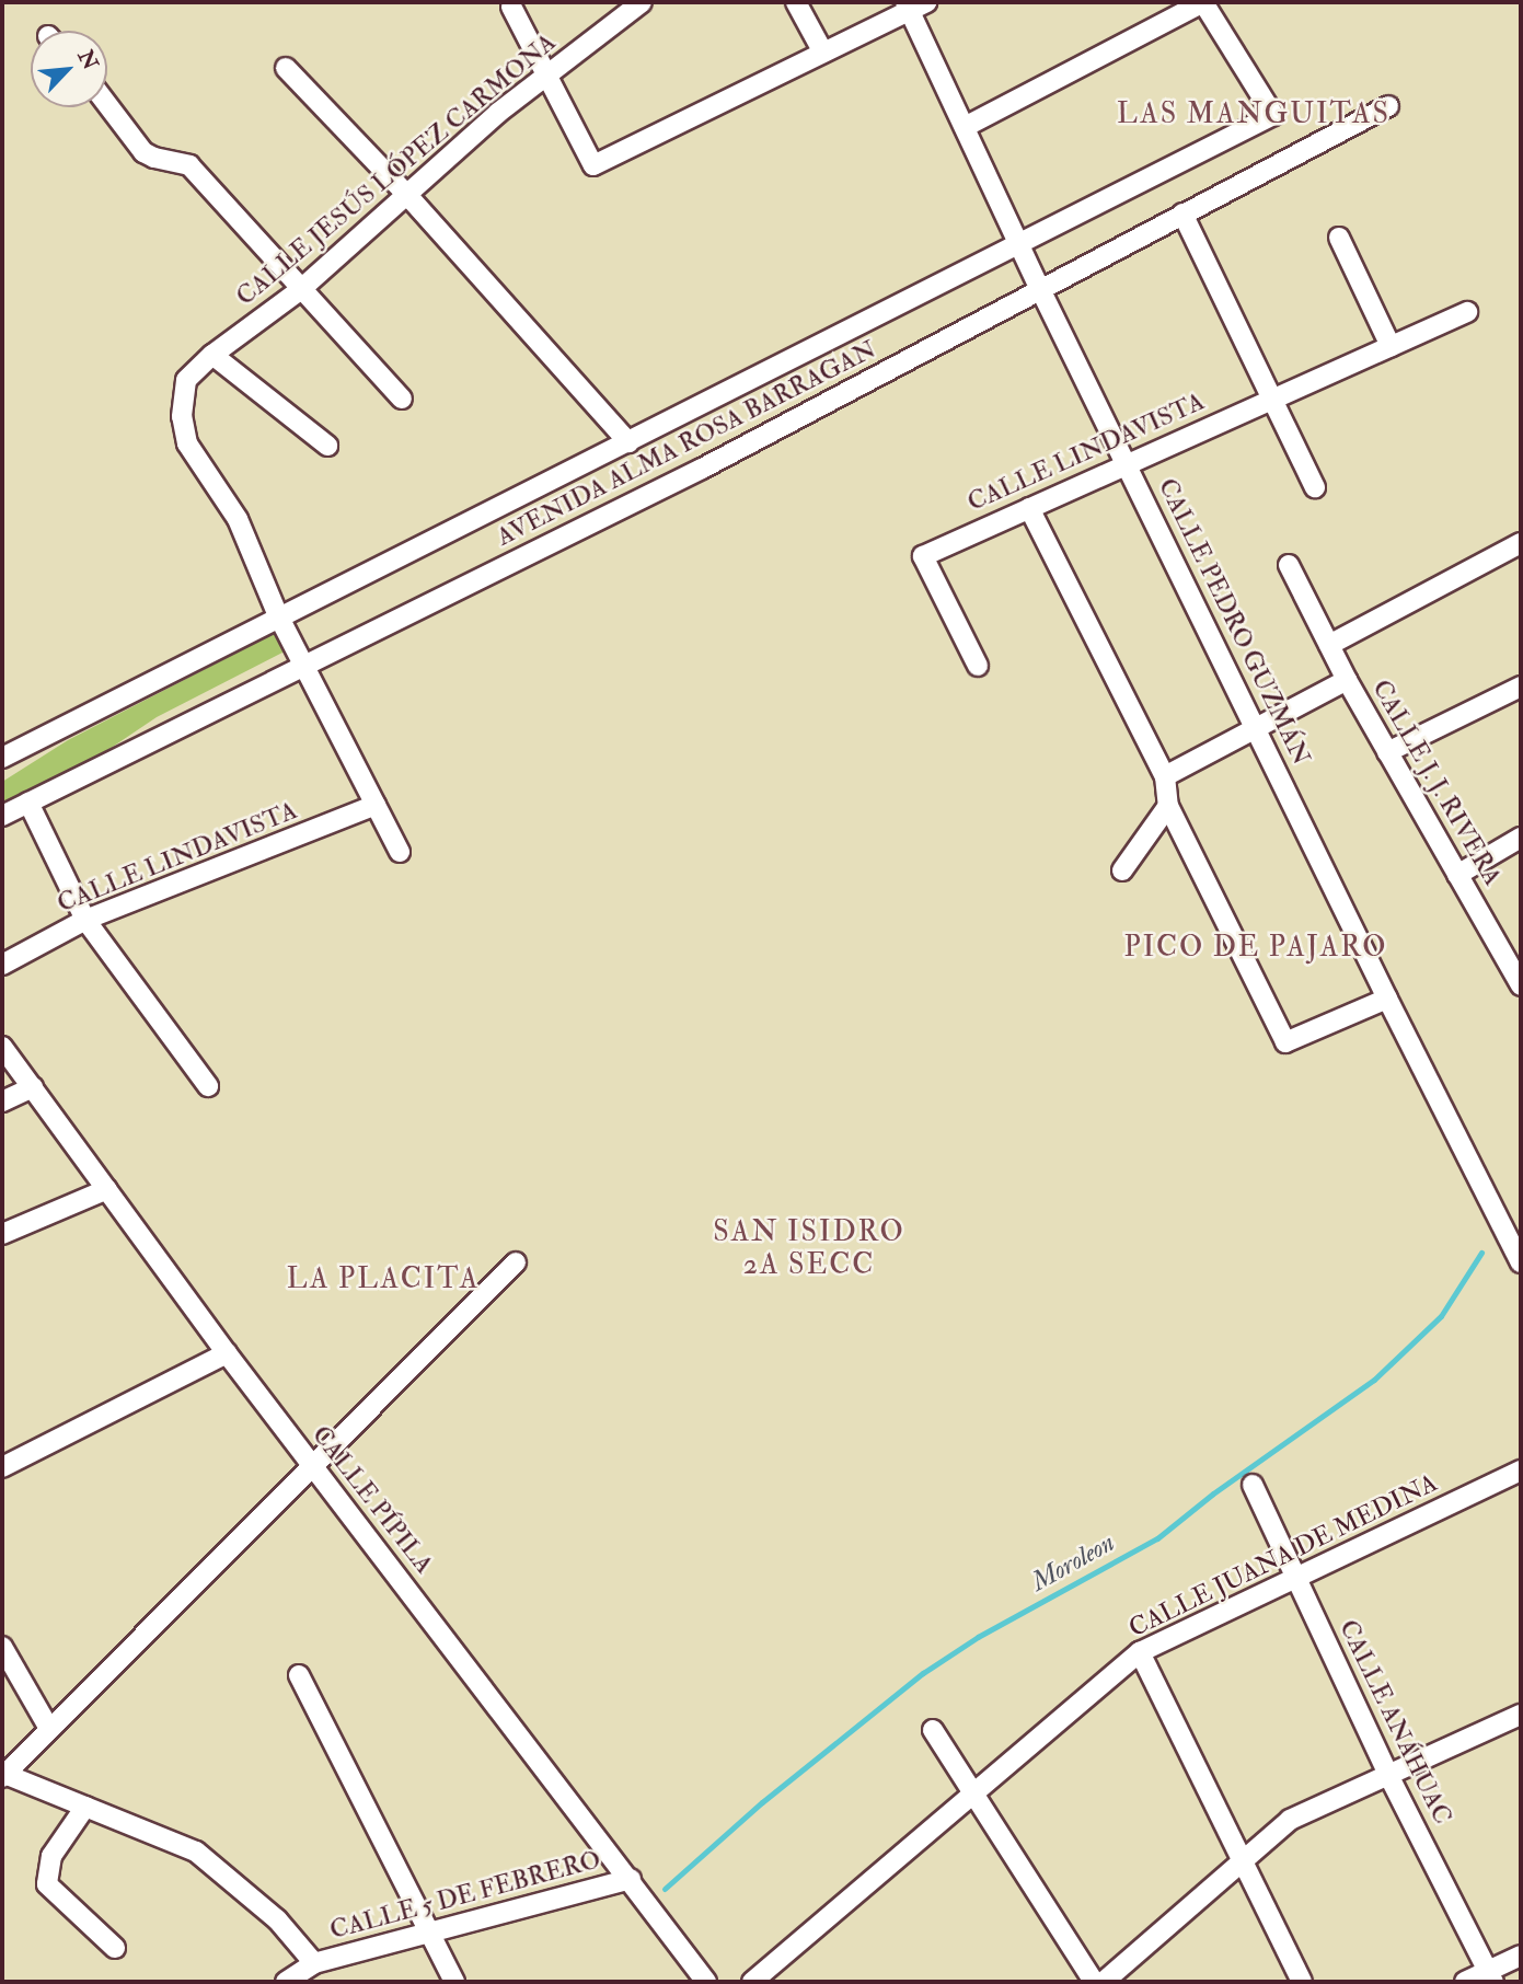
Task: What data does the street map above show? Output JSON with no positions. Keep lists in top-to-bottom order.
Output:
{
  "streets": {
    "street": [
      "CALLE JESÚS LÓPEZ CARMONA",
      "AVENIDA ALMA ROSA BARRAGAN",
      "CALLE LINDAVISTA",
      "CALLE PEDRO GUZMÁN",
      "CALLE J. J. RIVERA",
      "CALLE PÍPILA",
      "CALLE JUANA DE MEDINA",
      "CALLE ANÁHUAC",
      "CALLE 5 DE FEBRERO"
    ]
  },
  "crossings": [
    ["CALLE JESÚS LÓPEZ CARMONA", "AVENIDA ALMA ROSA BARRAGAN"],
    ["AVENIDA ALMA ROSA BARRAGAN", "CALLE PEDRO GUZMÁN"],
    ["CALLE LINDAVISTA", "CALLE PEDRO GUZMÁN"],
    ["CALLE PÍPILA", "CALLE 5 DE FEBRERO"],
    ["CALLE JUANA DE MEDINA", "CALLE ANÁHUAC"]
  ],
  "districts": [
    "LAS MANGUITAS",
    "PICO DE PAJARO",
    "SAN ISIDRO 2A SECC",
    "LA PLACITA"
  ],
  "water": ["Moroleon"],
  "north": "top right"
}
